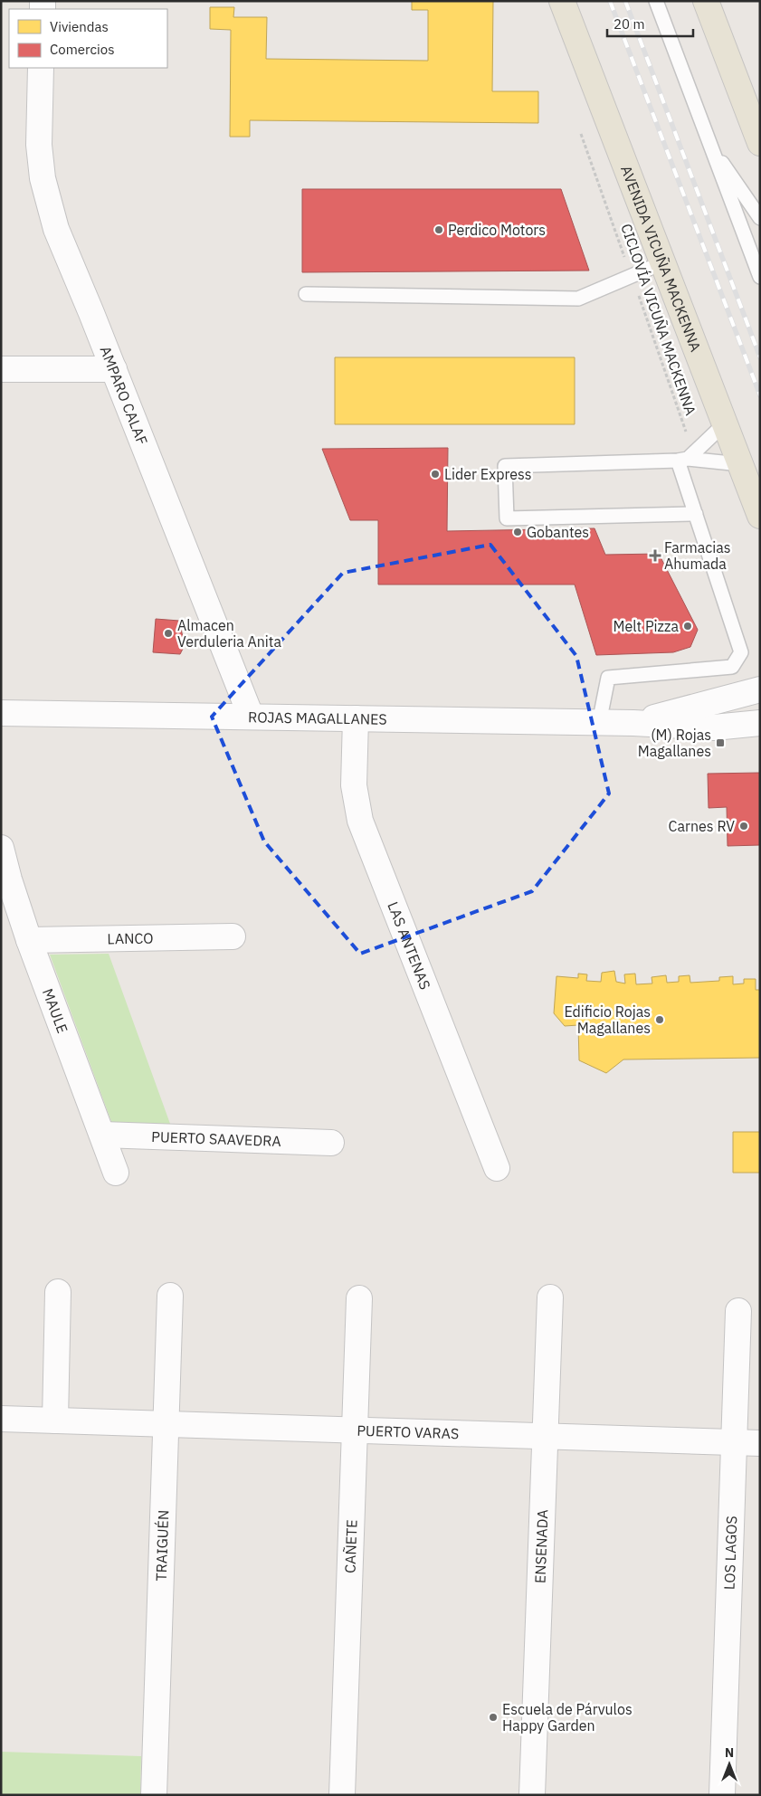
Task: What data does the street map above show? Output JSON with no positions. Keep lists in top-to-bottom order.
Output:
{
  "streets": {
    "main road": ["AVENIDA VICUÑA MACKENNA"],
    "street": [
      "AMPARO CALAF",
      "ROJAS MAGALLANES",
      "LANCO",
      "LAS ANTENAS",
      "MAULE",
      "PUERTO SAAVEDRA",
      "PUERTO VARAS",
      "TRAIGUÉN",
      "CAÑETE",
      "ENSENADA",
      "LOS LAGOS"
    ],
    "path": ["CICLOVÍA VICUÑA MACKENNA"]
  },
  "crossings": [
    ["AMPARO CALAF", "ROJAS MAGALLANES"],
    ["ROJAS MAGALLANES", "LAS ANTENAS"],
    ["LANCO", "MAULE"],
    ["MAULE", "PUERTO SAAVEDRA"],
    ["PUERTO VARAS", "TRAIGUÉN"],
    ["PUERTO VARAS", "CAÑETE"],
    ["PUERTO VARAS", "ENSENADA"],
    ["PUERTO VARAS", "LOS LAGOS"]
  ],
  "places": {
    "other": [
      "Perdico Motors",
      "Lider Express",
      "Gobantes",
      "Melt Pizza",
      "Almacen Verduleria Anita",
      "Carnes RV",
      "Edificio Rojas Magallanes",
      "Escuela de Párvulos Happy Garden"
    ],
    "health": ["Farmacias Ahumada"],
    "transit": ["(M) Rojas Magallanes"]
  },
  "legend": ["Viviendas", "Comercios"],
  "scale_bar": "20 m",
  "north": "top"
}
